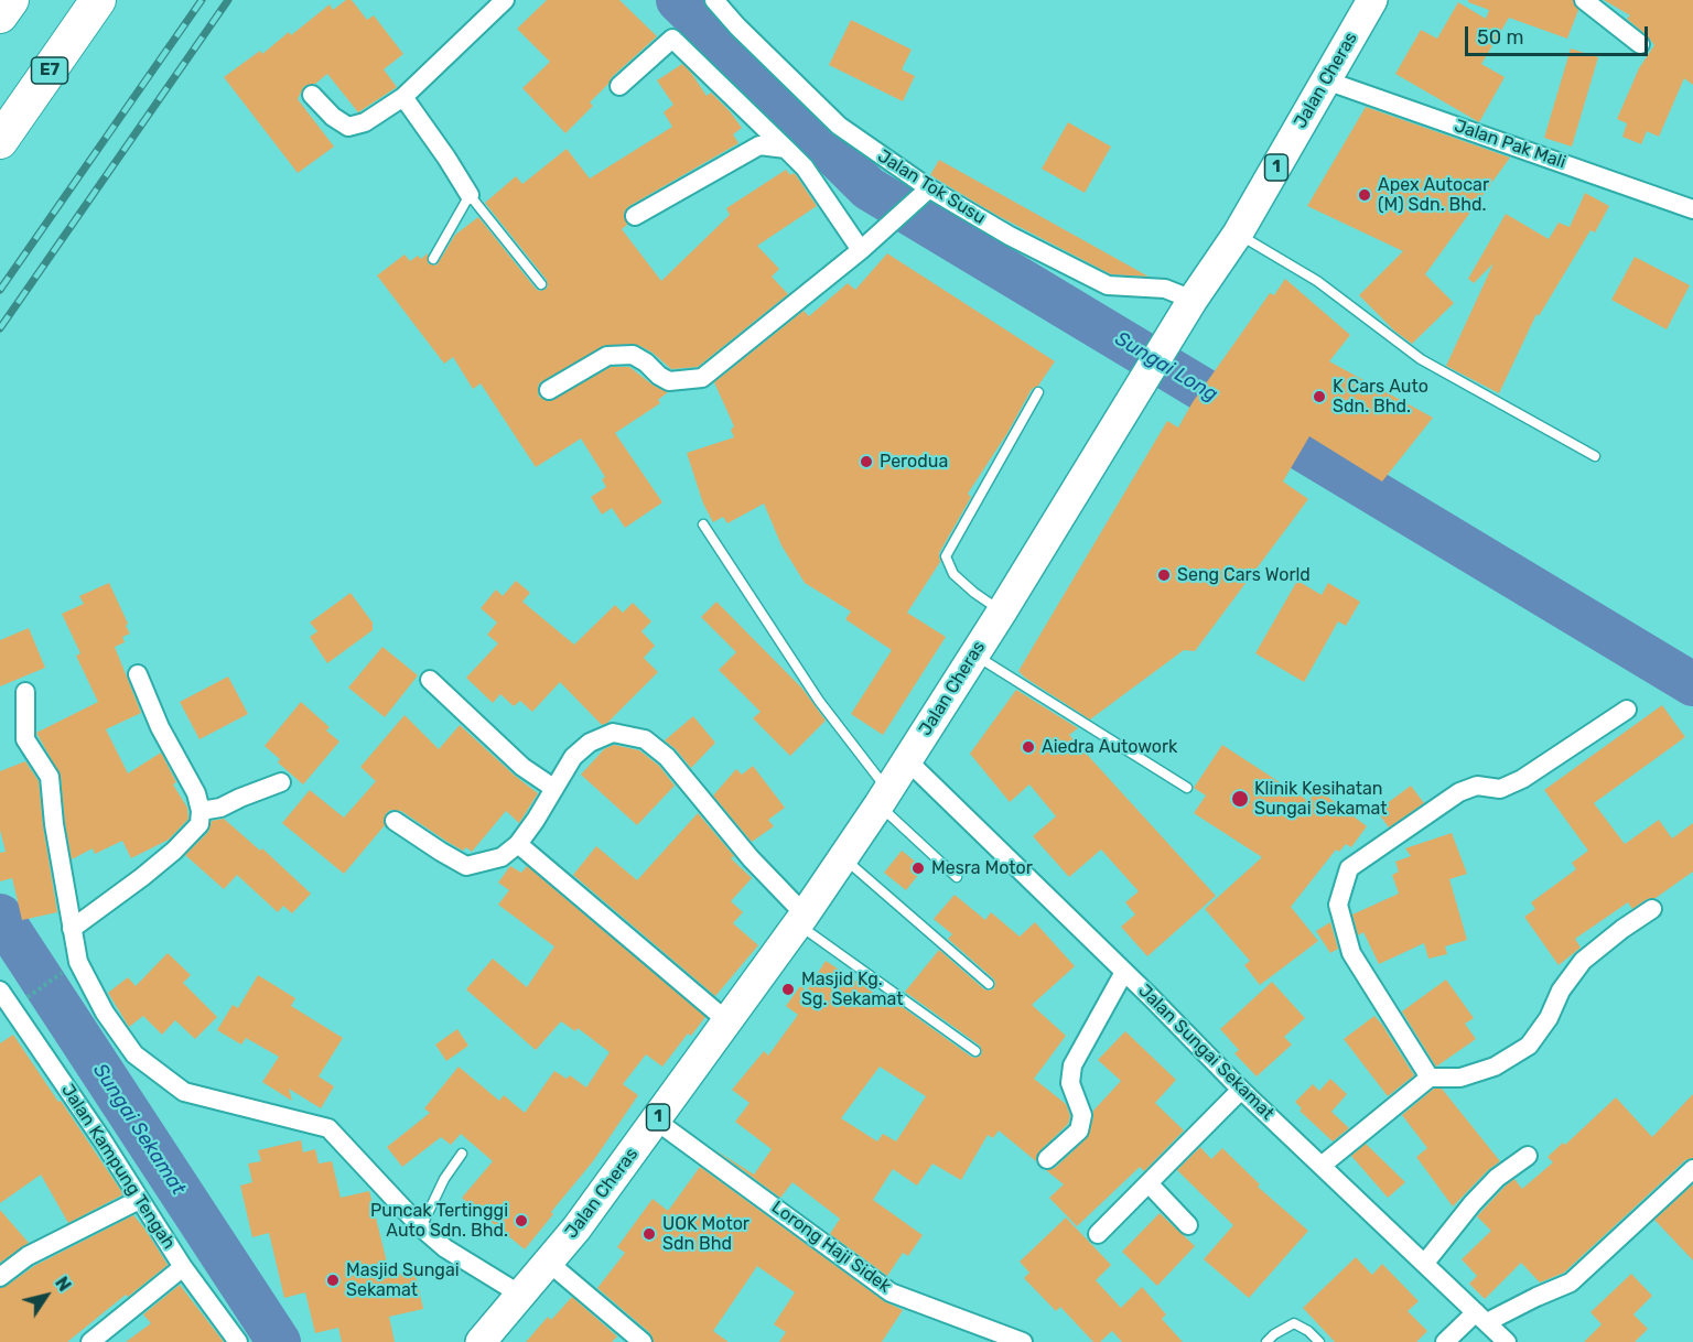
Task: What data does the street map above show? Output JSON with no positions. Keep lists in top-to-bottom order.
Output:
{
  "streets": {
    "highway": ["E7"],
    "main road": ["Jalan Cheras", "1"],
    "street": [
      "Jalan Pak Mali",
      "Jalan Tok Susu",
      "Jalan Sungai Sekamat",
      "Jalan Kampung Tengah",
      "Lorong Haji Sidek"
    ]
  },
  "crossings": [
    ["Jalan Cheras", "Jalan Pak Mali"],
    ["Jalan Cheras", "Jalan Tok Susu"],
    ["Jalan Cheras", "Jalan Sungai Sekamat"],
    ["Jalan Cheras", "Lorong Haji Sidek"]
  ],
  "water": ["Sungai Long", "Sungai Sekamat"],
  "places": [
    "Apex Autocar (M) Sdn. Bhd.",
    "K Cars Auto Sdn. Bhd.",
    "Perodua",
    "Seng Cars World",
    "Aiedra Autowork",
    "Klinik Kesihatan Sungai Sekamat",
    "Mesra Motor",
    "Masjid Kg. Sg. Sekamat",
    "Puncak Tertinggi Auto Sdn. Bhd.",
    "UOK Motor Sdn Bhd",
    "Masjid Sungai Sekamat"
  ],
  "scale_bar": "50 m",
  "north": "top right"
}
